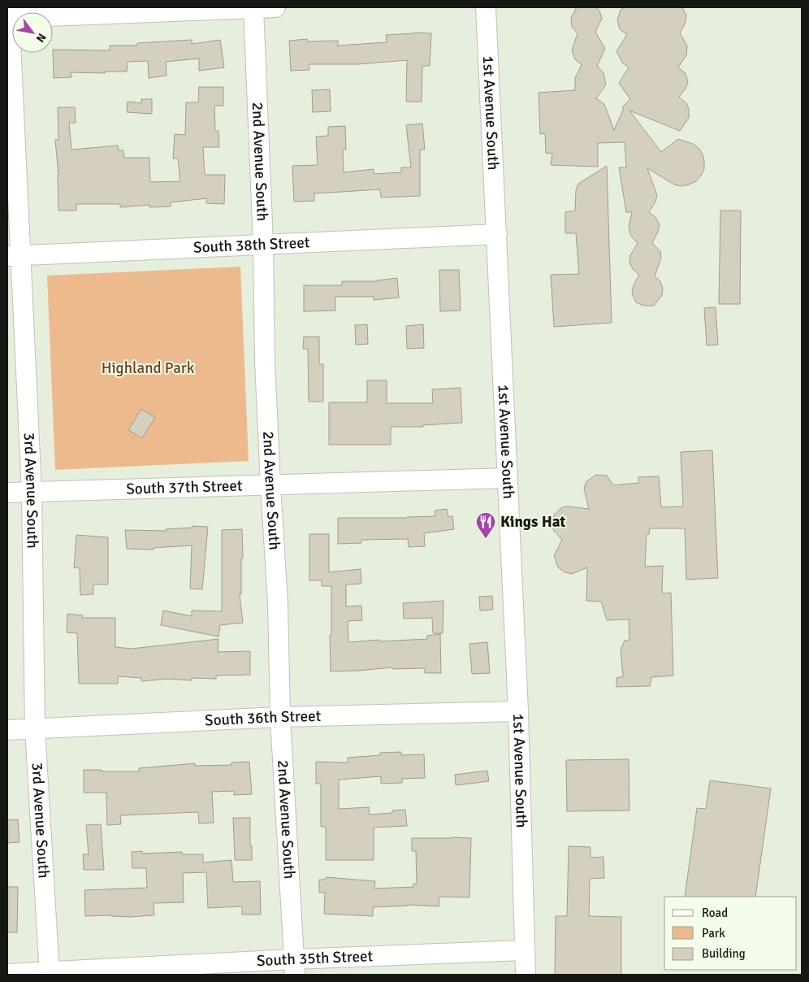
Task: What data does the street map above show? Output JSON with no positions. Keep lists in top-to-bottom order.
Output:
{
  "streets": {
    "street": [
      "1st Avenue South",
      "2nd Avenue South",
      "South 38th Street",
      "South 37th Street",
      "3rd Avenue South",
      "South 36th Street",
      "South 35th Street"
    ]
  },
  "crossings": [
    ["1st Avenue South", "South 38th Street"],
    ["1st Avenue South", "South 37th Street"],
    ["1st Avenue South", "South 36th Street"],
    ["1st Avenue South", "South 35th Street"],
    ["2nd Avenue South", "South 38th Street"],
    ["2nd Avenue South", "South 37th Street"],
    ["2nd Avenue South", "South 36th Street"],
    ["2nd Avenue South", "South 35th Street"],
    ["South 38th Street", "3rd Avenue South"],
    ["South 37th Street", "3rd Avenue South"],
    ["3rd Avenue South", "South 36th Street"],
    ["3rd Avenue South", "South 35th Street"]
  ],
  "parks": ["Highland Park"],
  "places": {
    "restaurant": ["Kings Hat"]
  },
  "legend": ["Road", "Park", "Building"],
  "north": "bottom right"
}
